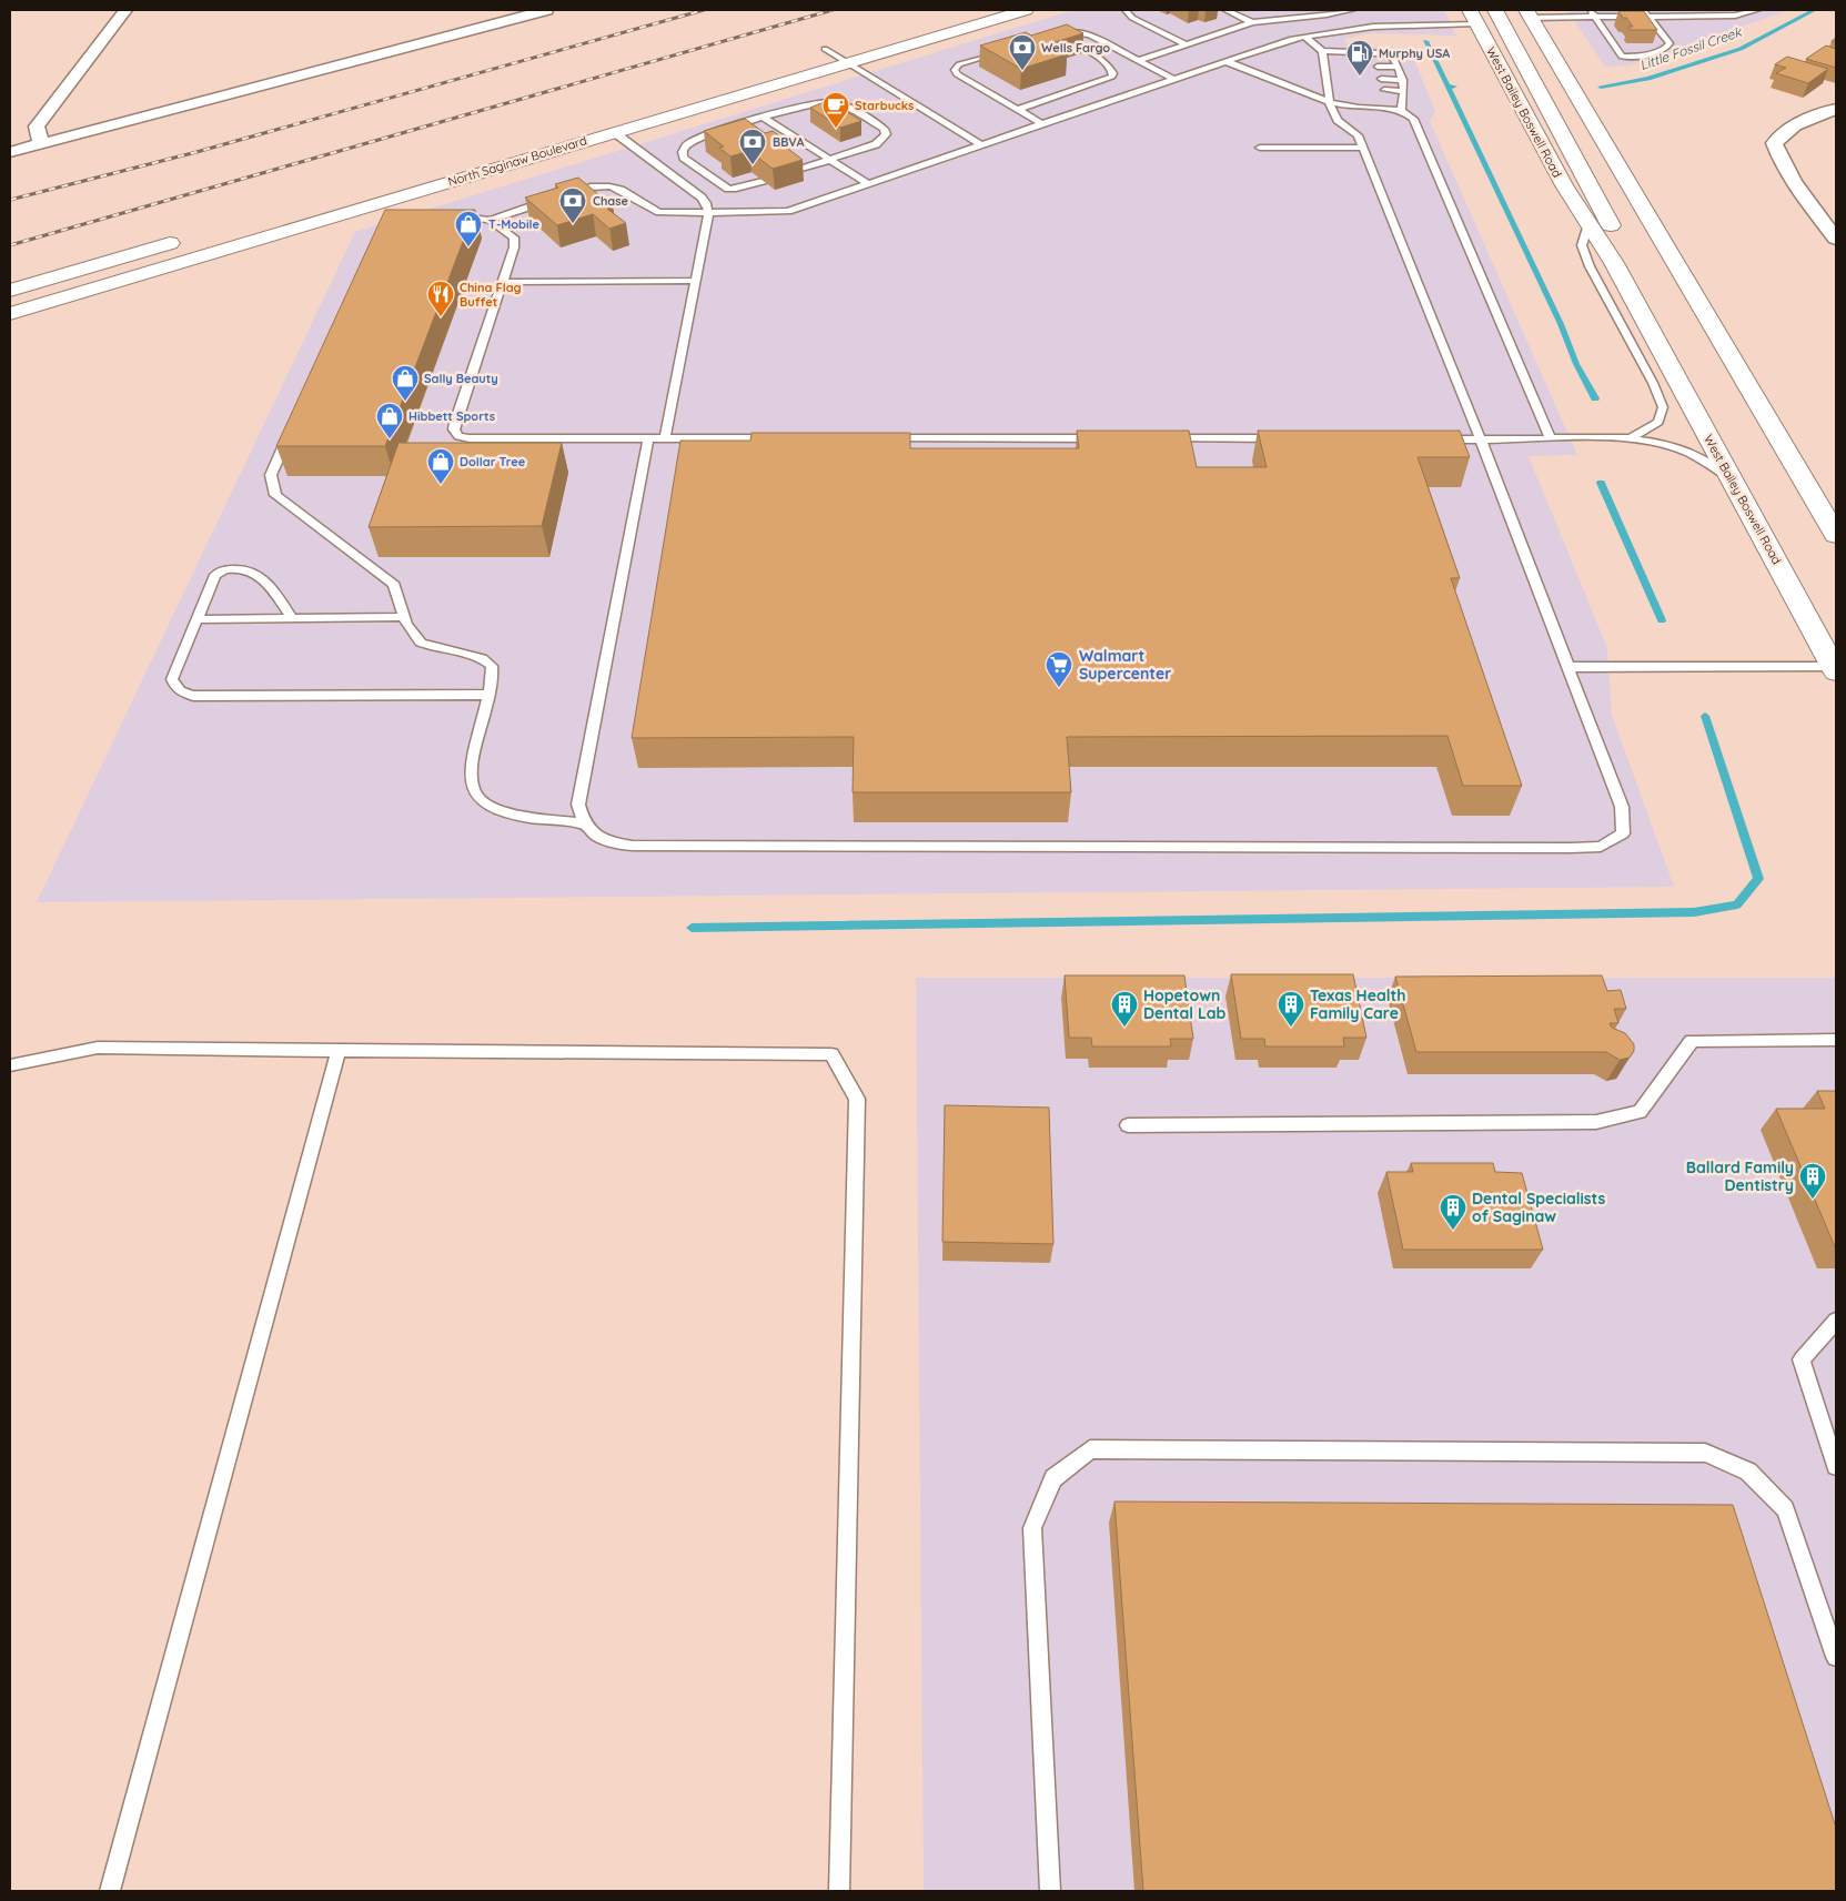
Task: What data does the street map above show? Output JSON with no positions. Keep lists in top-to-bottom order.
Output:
{
  "streets": {
    "main road": ["West Bailey Boswell Road", "North Saginaw Boulevard"]
  },
  "water": ["Little Fossil Creek"],
  "places": {
    "bank": ["Wells Fargo", "BBVA", "Chase"],
    "fuel station": ["Murphy USA"],
    "cafe": ["Starbucks"],
    "shop": [
      "T-Mobile",
      "Sally Beauty",
      "Hibbett Sports",
      "Dollar Tree"
    ],
    "restaurant": ["China Flag Buffet"],
    "supermarket": ["Walmart Supercenter"],
    "building": [
      "Hopetown Dental Lab",
      "Texas Health Family Care",
      "Ballard Family Dentistry",
      "Dental Specialists of Saginaw"
    ]
  }
}
